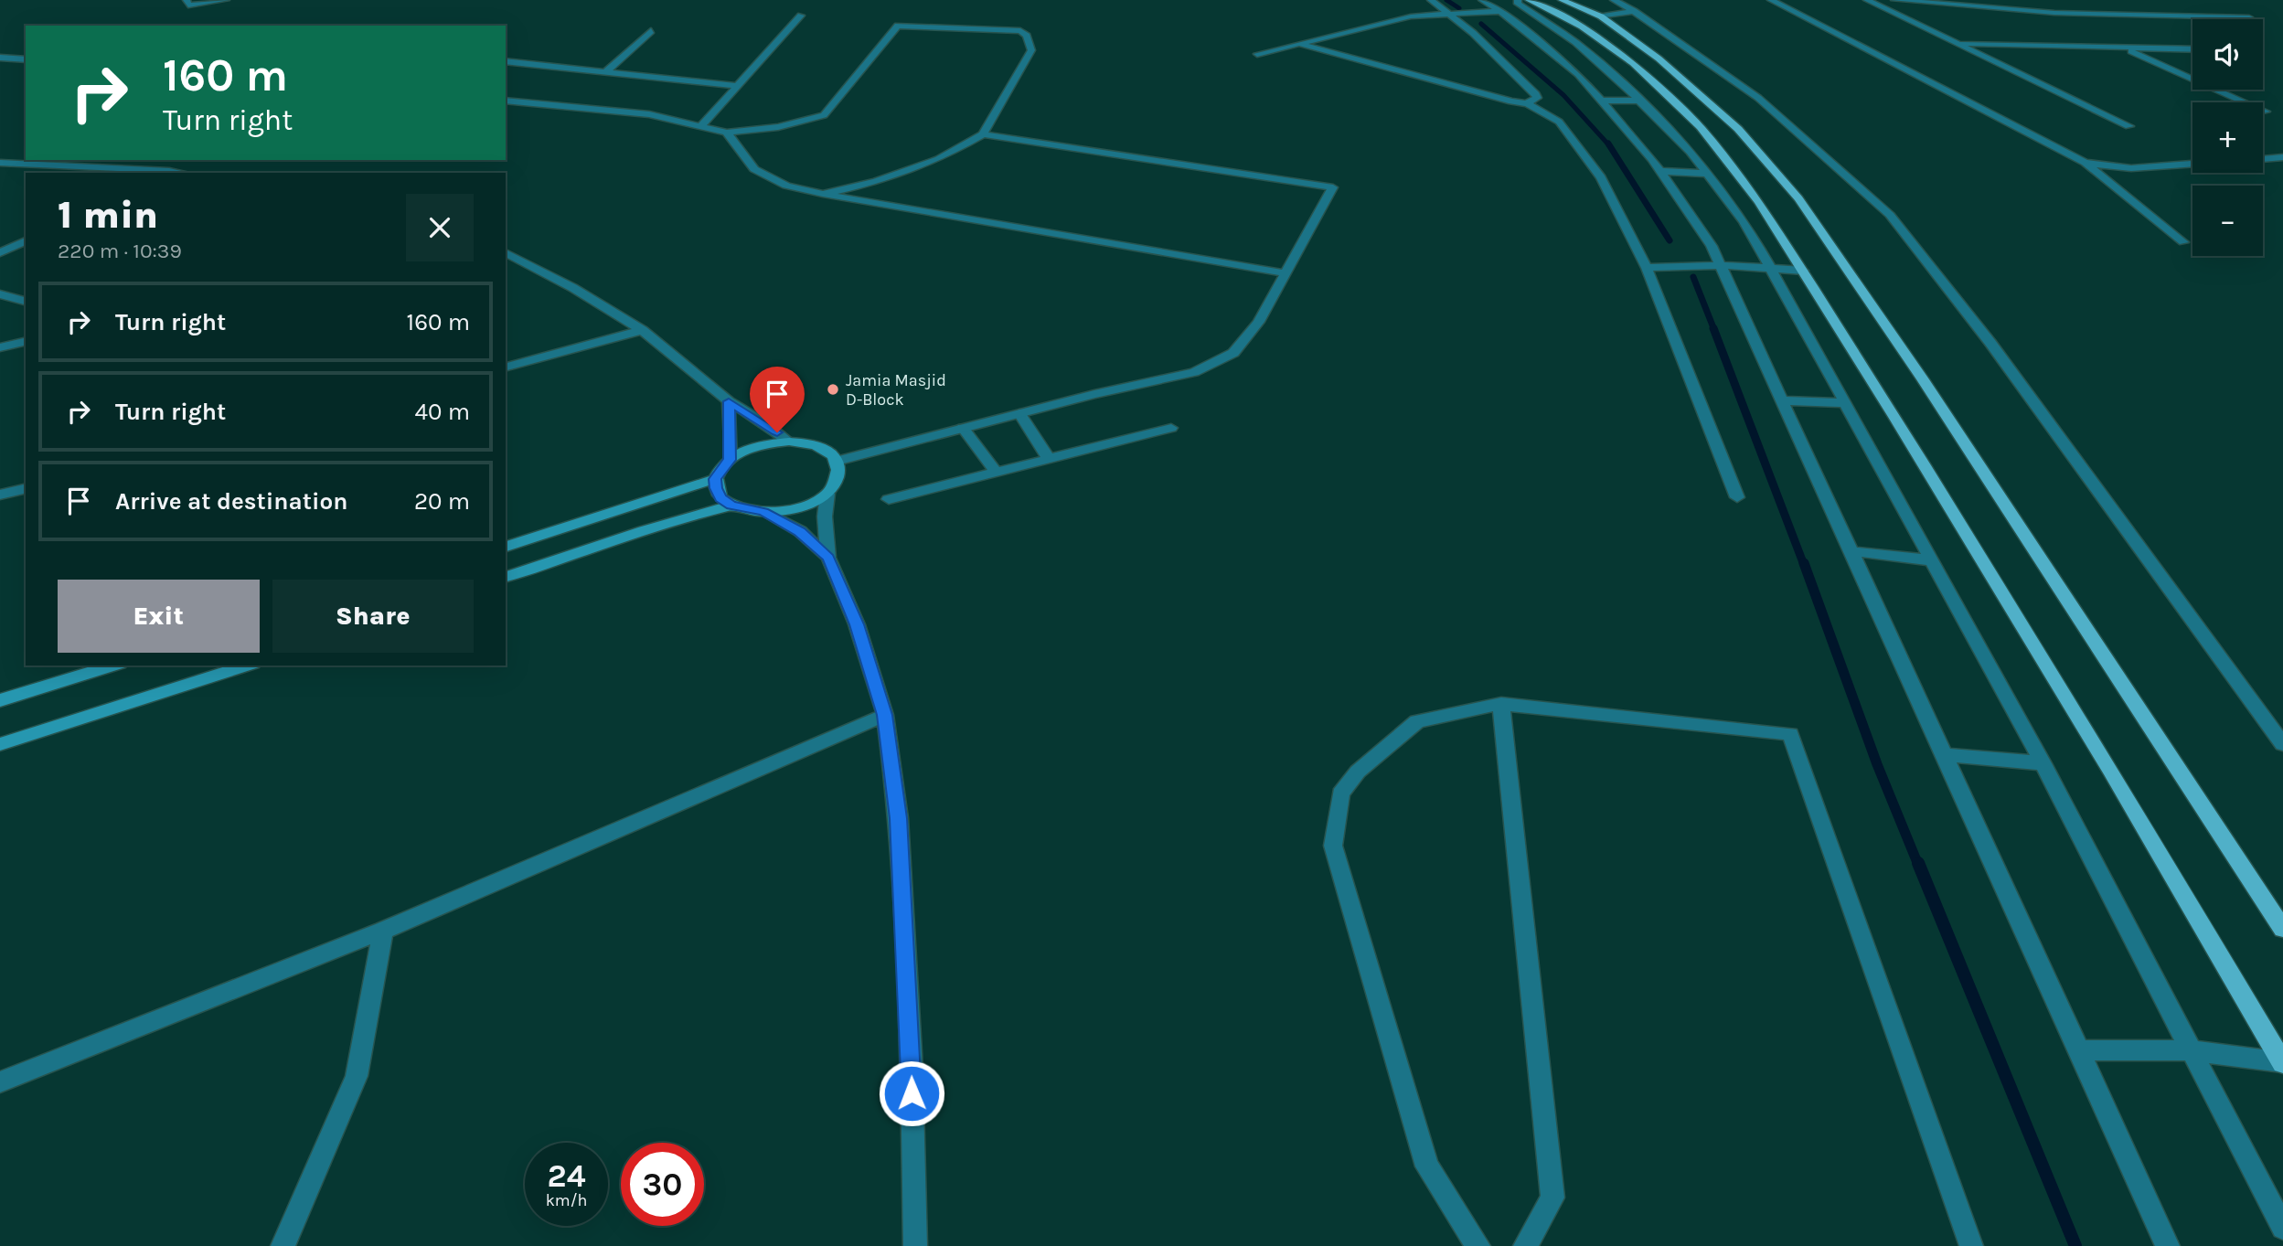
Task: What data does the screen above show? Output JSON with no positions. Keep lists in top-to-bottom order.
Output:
{
  "places": ["Jamia Masjid D-Block"],
  "page": {
    "map_buttons": ["+", "−"],
    "turn": ["160 m", "Turn right"],
    "heading": ["1 min", "220 m · 10:39"],
    "list": [
      {
        "name": "Turn right",
        "value": "160 m"
      },
      {
        "name": "Turn right",
        "value": "40 m"
      },
      {
        "name": "Arrive at destination",
        "value": "20 m"
      }
    ],
    "buttons": ["Exit", "Share"],
    "speed": "24 km/h",
    "limit": "30"
  }
}
